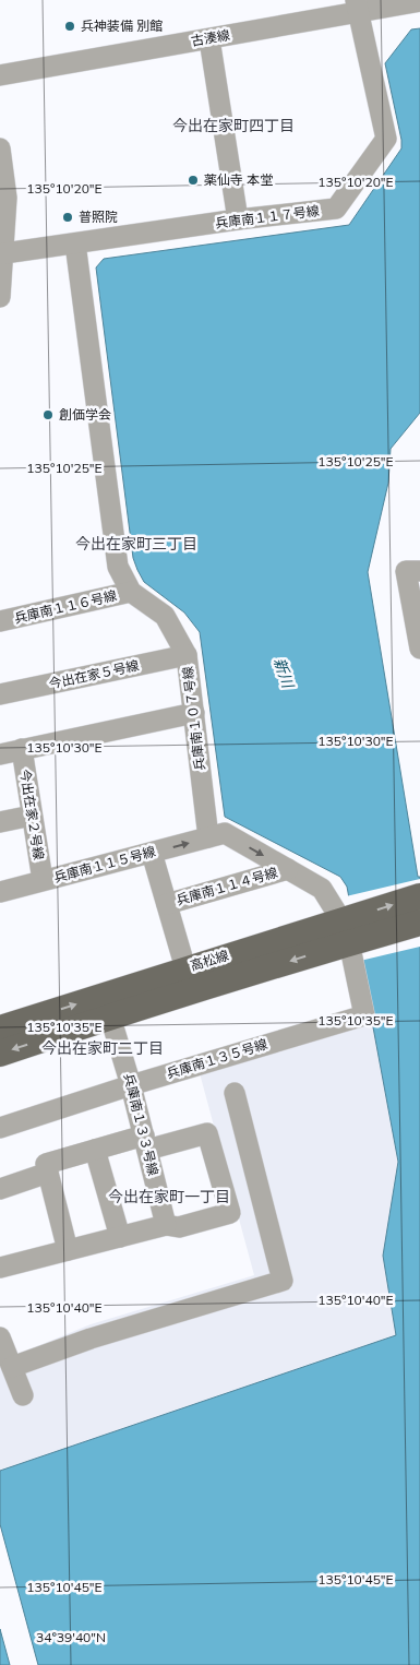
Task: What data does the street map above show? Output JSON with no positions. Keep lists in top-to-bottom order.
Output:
{
  "streets": {
    "main road": ["高松線"],
    "street": [
      "古湊線",
      "兵庫南１１７号線",
      "兵庫南１１６号線",
      "今出在家５号線",
      "兵庫南１０７号線",
      "今出在家２号線",
      "兵庫南１１５号線",
      "兵庫南１１４号線",
      "兵庫南１３５号線",
      "兵庫南１３３号線"
    ]
  },
  "crossings": [
    ["古湊線", "兵庫南１１７号線"],
    ["兵庫南１１７号線", "兵庫南１０７号線"],
    ["兵庫南１１６号線", "兵庫南１０７号線"],
    ["今出在家５号線", "兵庫南１０７号線"],
    ["兵庫南１０７号線", "兵庫南１１５号線"],
    ["今出在家２号線", "兵庫南１１５号線"],
    ["高松線", "兵庫南１３５号線"],
    ["高松線", "兵庫南１３３号線"],
    ["兵庫南１３５号線", "兵庫南１３３号線"]
  ],
  "districts": [
    "今出在家町四丁目",
    "今出在家町三丁目",
    "今出在家町二丁目",
    "今出在家町一丁目"
  ],
  "water": ["新川"],
  "places": [
    "兵神装備 別館",
    "薬仙寺 本堂",
    "普照院",
    "創価学会"
  ],
  "coordinates": [
    "135°10'20\"E",
    "135°10'25\"E",
    "135°10'30\"E",
    "135°10'35\"E",
    "135°10'40\"E",
    "135°10'45\"E",
    "34°39'40\"N"
  ]
}
